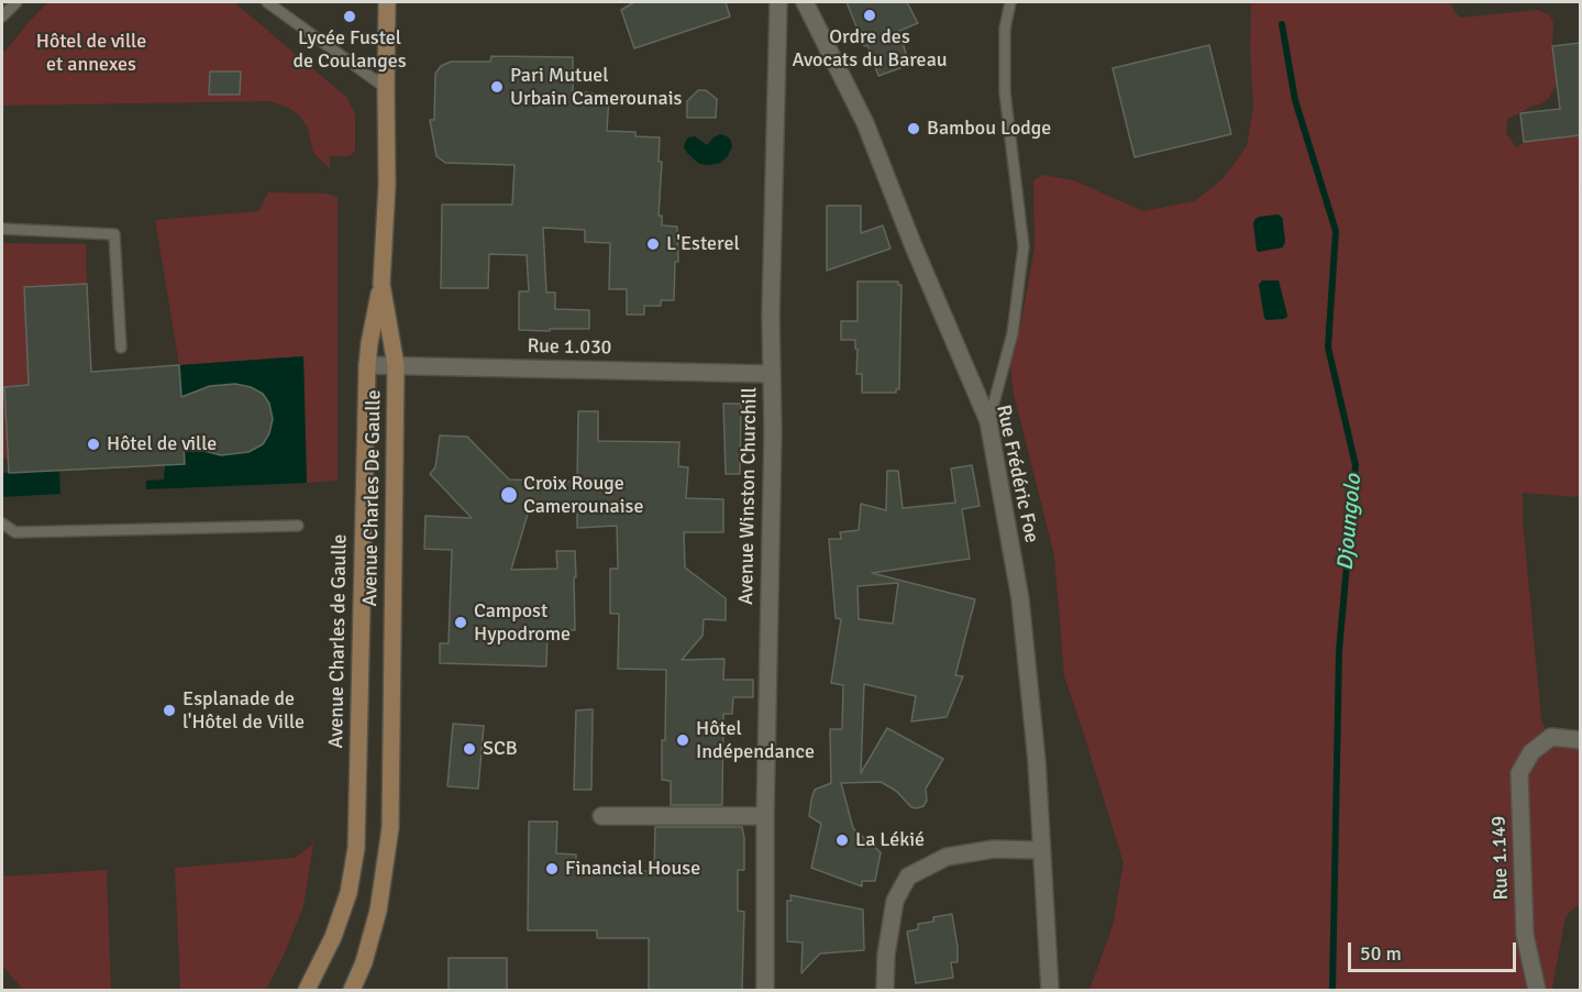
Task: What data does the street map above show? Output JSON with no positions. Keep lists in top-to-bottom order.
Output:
{
  "streets": {
    "main road": ["Avenue Charles De Gaulle", "Avenue Charles de Gaulle"],
    "street": [
      "Rue 1.030",
      "Rue Frédéric Foe",
      "Avenue Winston Churchill",
      "Rue 1.149"
    ]
  },
  "crossings": [
    ["Rue 1.030", "Avenue Winston Churchill"],
    ["Rue 1.030", "Avenue Charles De Gaulle"],
    ["Rue 1.030", "Avenue Charles de Gaulle"],
    ["Avenue Charles De Gaulle", "Avenue Charles de Gaulle"]
  ],
  "water": ["Djoungolo"],
  "parks": ["Hôtel de ville et annexes"],
  "places": [
    "Ordre des Avocats du Bareau",
    "Lycée Fustel de Coulanges",
    "Pari Mutuel Urbain Camerounais",
    "Bambou Lodge",
    "L'Esterel",
    "Hôtel de ville",
    "Croix Rouge Camerounaise",
    "Campost Hypodrome",
    "Esplanade de l'Hôtel de Ville",
    "Hôtel Indépendance",
    "SCB",
    "La Lékié",
    "Financial House"
  ],
  "scale_bar": "50 m"
}
